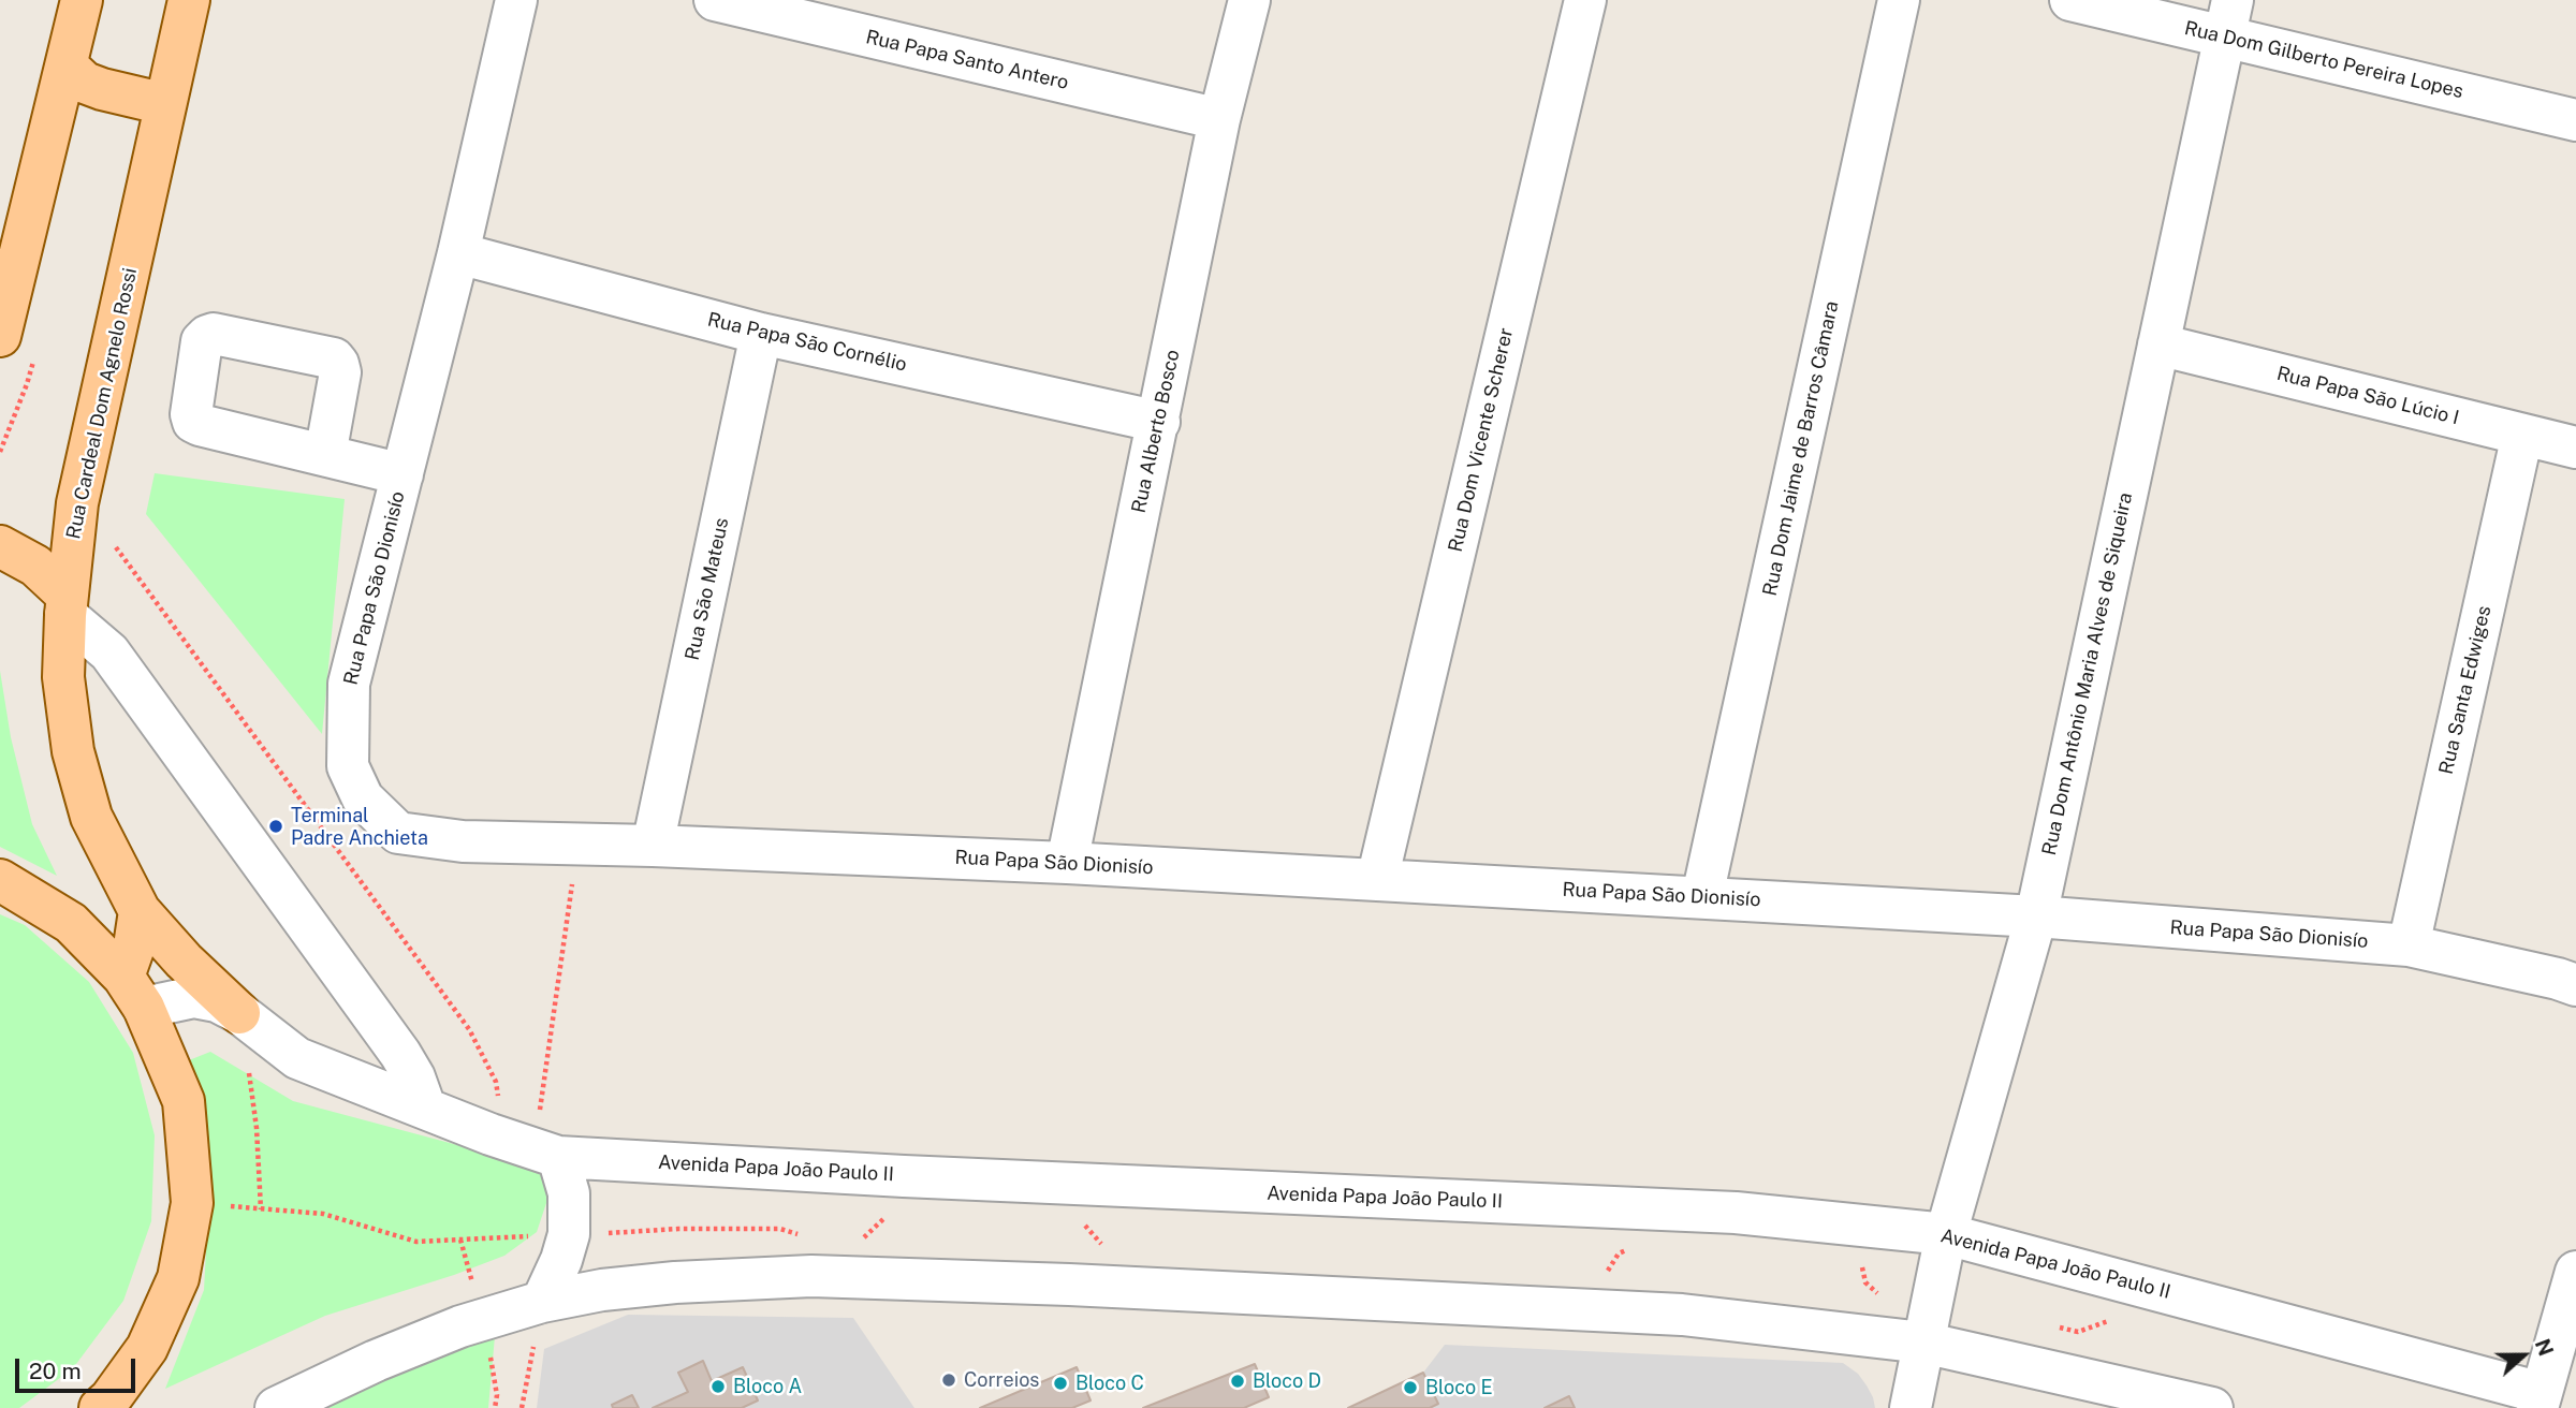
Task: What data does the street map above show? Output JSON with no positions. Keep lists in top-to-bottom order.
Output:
{
  "streets": {
    "main road": ["Rua Cardeal Dom Agnelo Rossi"],
    "street": [
      "Rua Papa Santo Antero",
      "Rua Dom Gilberto Pereira Lopes",
      "Rua Papa São Cornélio",
      "Rua Papa São Lúcio I",
      "Rua Alberto Bosco",
      "Rua Dom Vicente Scherer",
      "Rua Dom Jaime de Barros Câmara",
      "Rua Papa São Dionisío",
      "Rua São Mateus",
      "Rua Dom Antônio Maria Alves de Siqueira",
      "Rua Santa Edwiges",
      "Avenida Papa João Paulo II"
    ]
  },
  "crossings": [
    ["Rua Papa Santo Antero", "Rua Alberto Bosco"],
    ["Rua Dom Gilberto Pereira Lopes", "Rua Dom Antônio Maria Alves de Siqueira"],
    ["Rua Papa São Cornélio", "Rua Alberto Bosco"],
    ["Rua Papa São Cornélio", "Rua Papa São Dionisío"],
    ["Rua Papa São Cornélio", "Rua São Mateus"],
    ["Rua Papa São Lúcio I", "Rua Dom Antônio Maria Alves de Siqueira"],
    ["Rua Papa São Lúcio I", "Rua Santa Edwiges"],
    ["Rua Cardeal Dom Agnelo Rossi", "Avenida Papa João Paulo II"],
    ["Rua Alberto Bosco", "Rua Papa São Dionisío"],
    ["Rua Dom Vicente Scherer", "Rua Papa São Dionisío"],
    ["Rua Dom Jaime de Barros Câmara", "Rua Papa São Dionisío"],
    ["Rua Papa São Dionisío", "Rua São Mateus"],
    ["Rua Papa São Dionisío", "Rua Dom Antônio Maria Alves de Siqueira"],
    ["Rua Papa São Dionisío", "Rua Santa Edwiges"],
    ["Rua Dom Antônio Maria Alves de Siqueira", "Avenida Papa João Paulo II"]
  ],
  "places": [
    "Terminal Padre Anchieta",
    "Correios",
    "Bloco D",
    "Bloco C",
    "Bloco A",
    "Bloco E"
  ],
  "scale_bar": "20 m",
  "north": "right"
}
